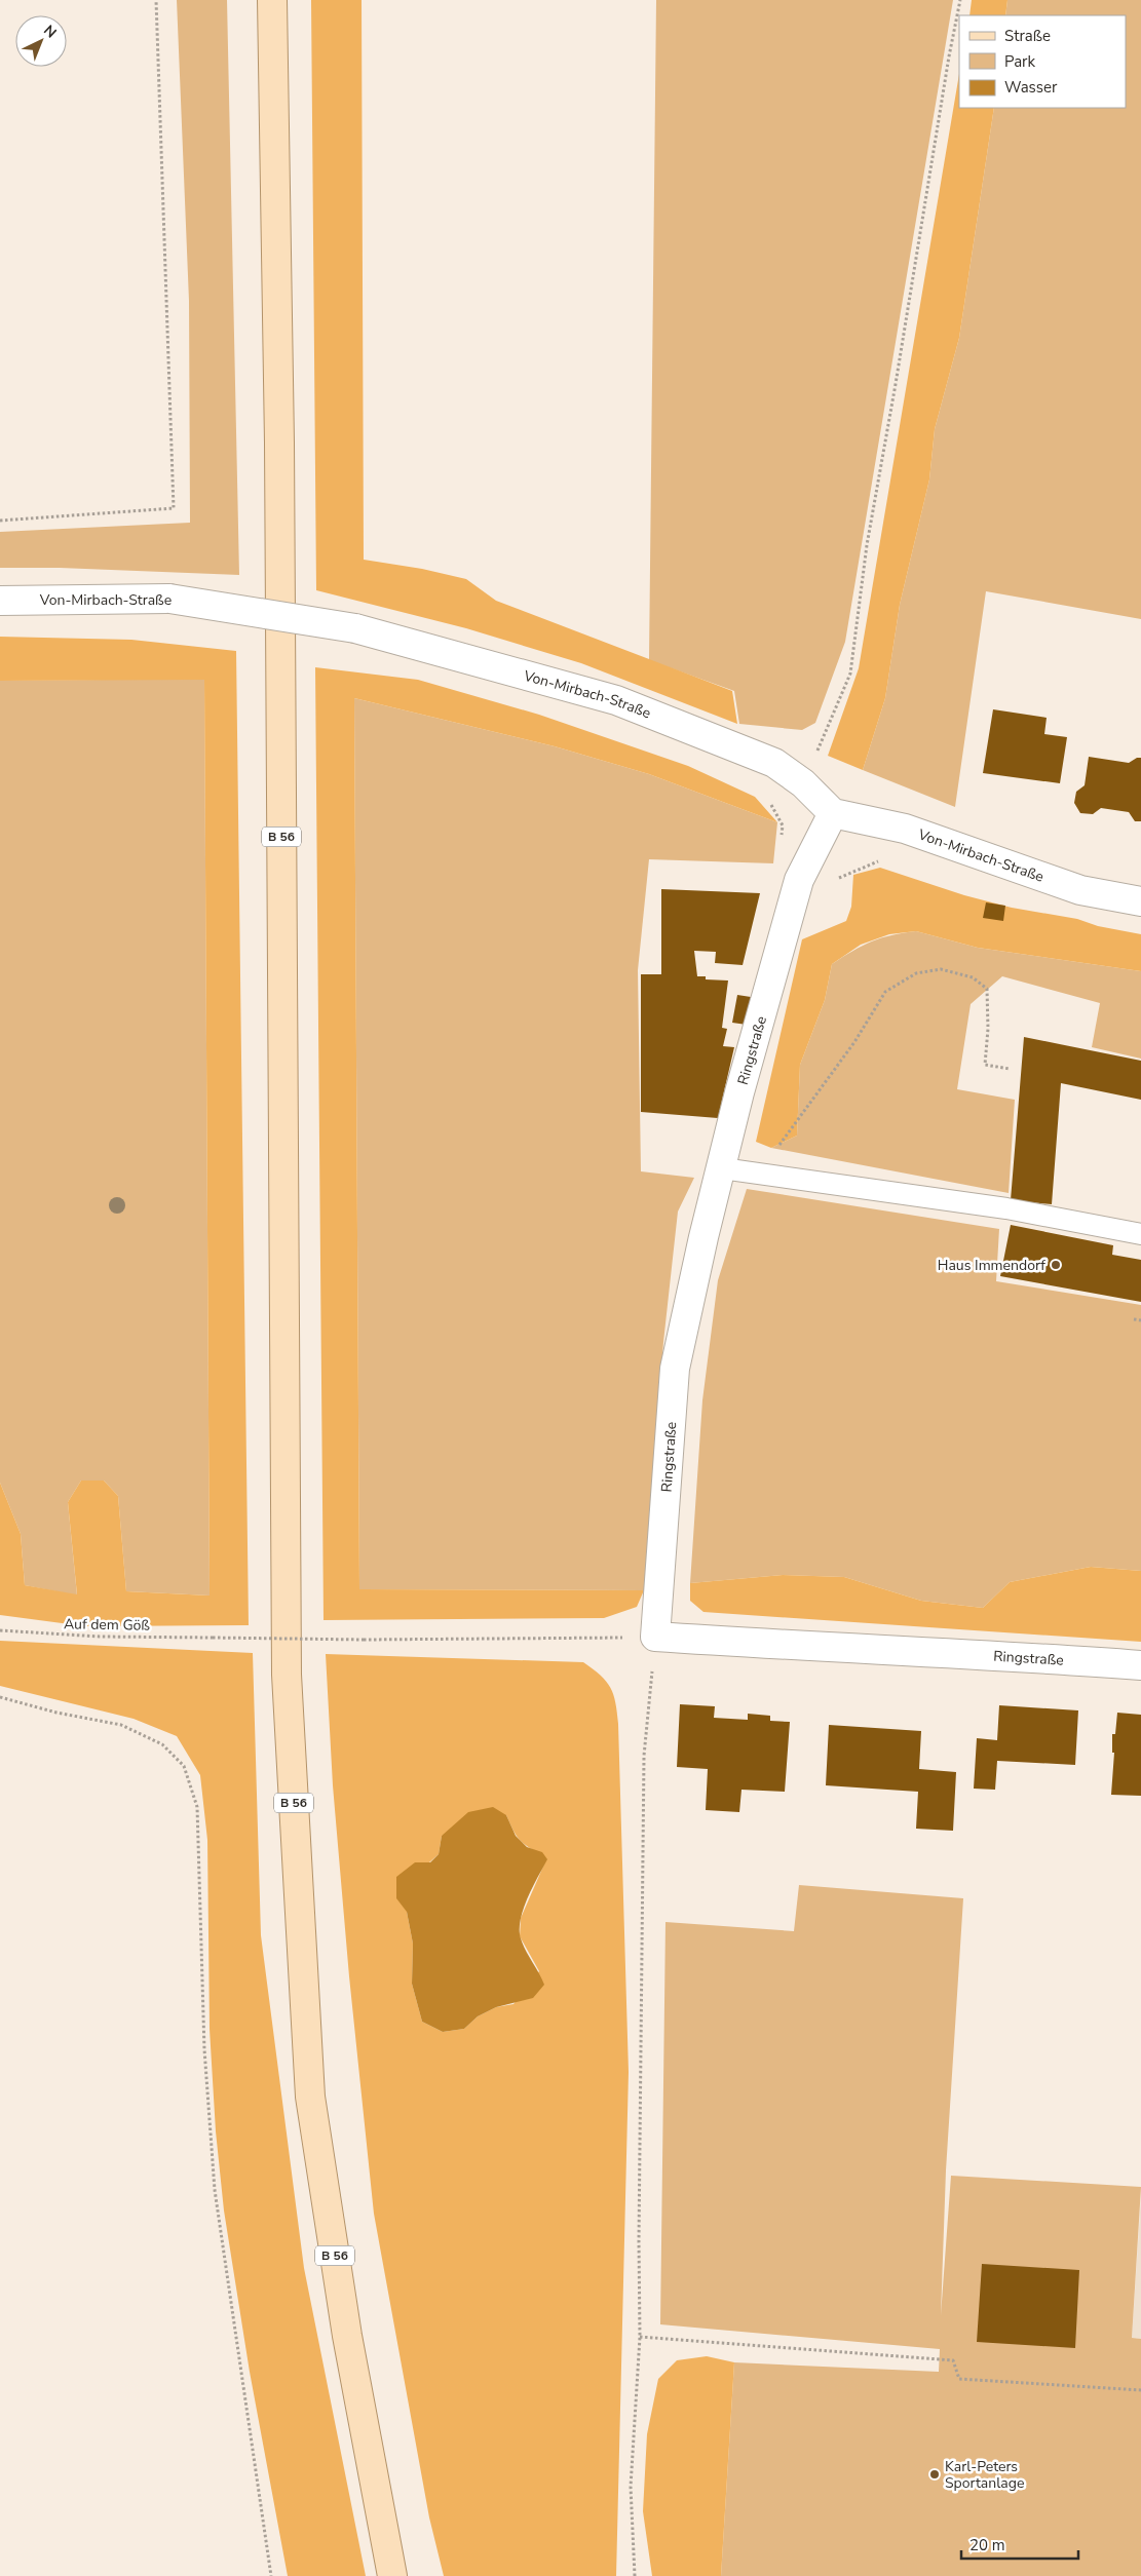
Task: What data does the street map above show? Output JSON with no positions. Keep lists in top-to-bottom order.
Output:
{
  "streets": {
    "main road": ["B 56"],
    "street": ["Von-Mirbach-Straße", "Ringstraße"],
    "path": ["Auf dem Göß"]
  },
  "crossings": [
    ["Von-Mirbach-Straße", "Ringstraße"],
    ["Ringstraße", "Auf dem Göß"]
  ],
  "places": ["Haus Immendorf", "Karl-Peters Sportanlage"],
  "legend": ["Straße", "Park", "Wasser"],
  "scale_bar": "20 m",
  "north": "top right"
}
